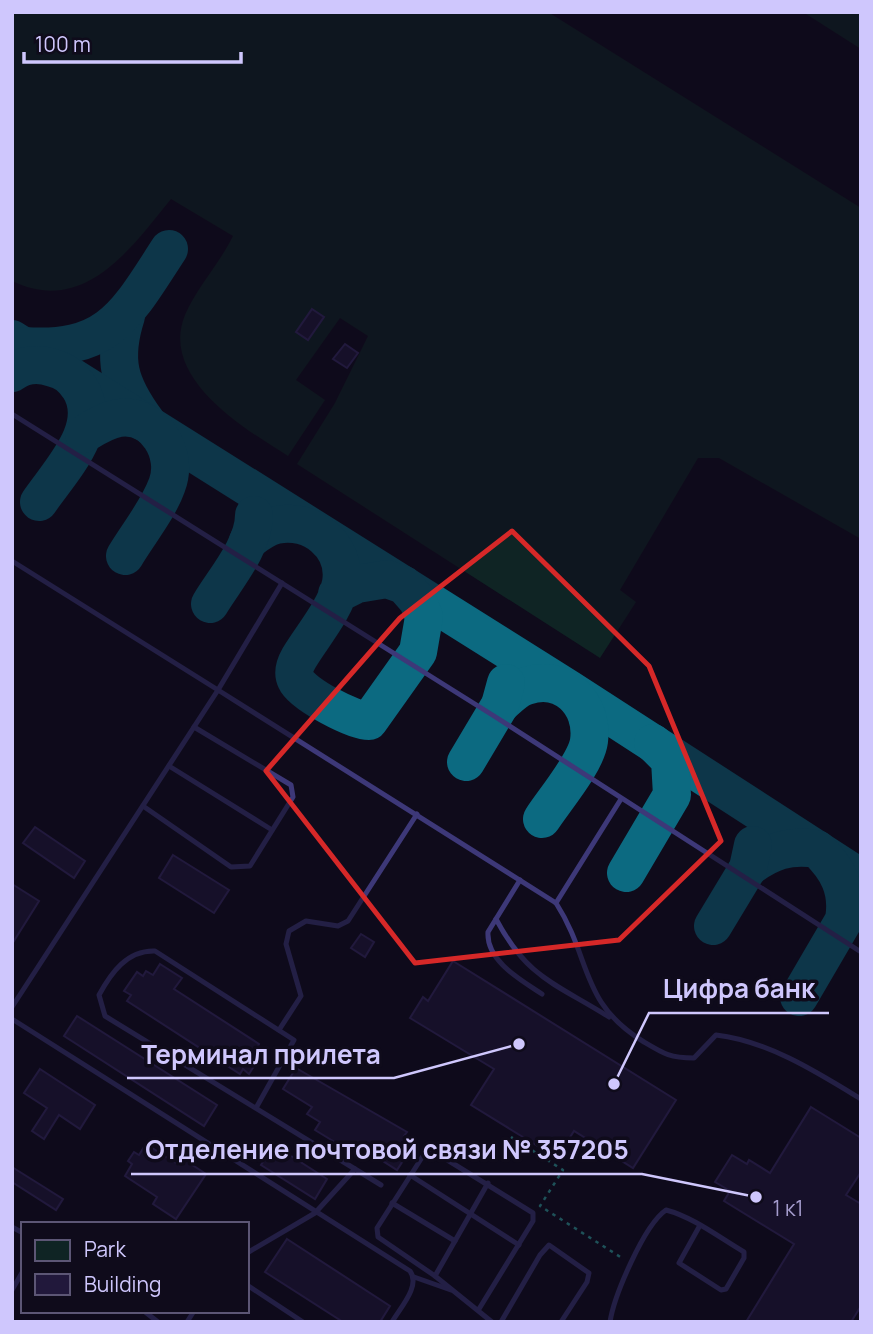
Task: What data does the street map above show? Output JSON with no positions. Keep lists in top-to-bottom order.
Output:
{
  "places": ["Терминал прилета", "Цифра банк", "Отделение почтовой связи № 357205"],
  "house_numbers": ["1 к1"],
  "legend": ["Park", "Building"],
  "scale_bar": "100 m"
}
